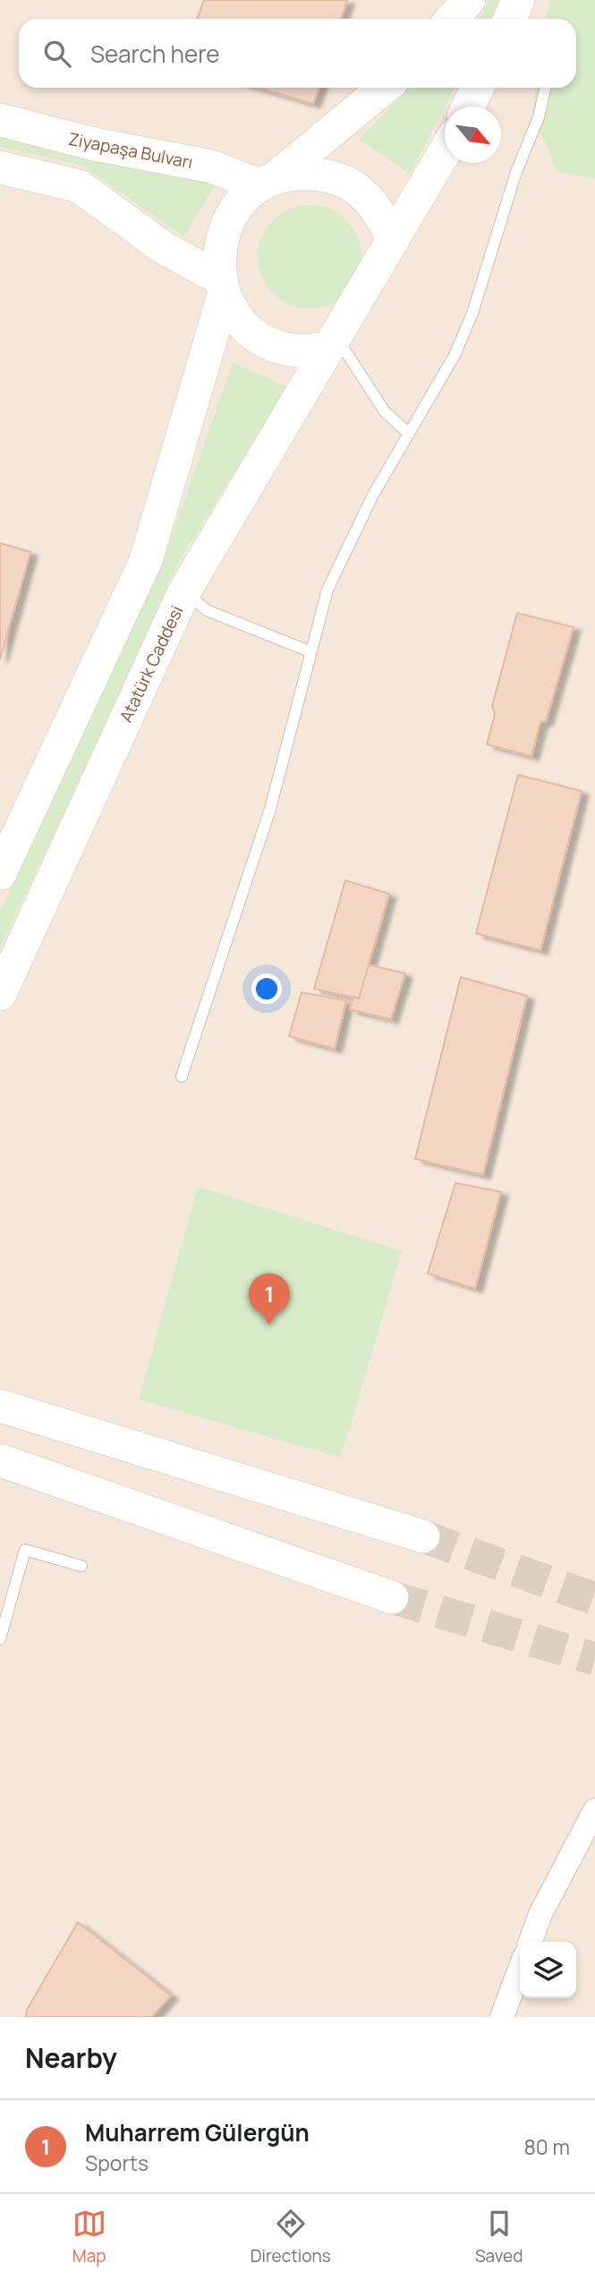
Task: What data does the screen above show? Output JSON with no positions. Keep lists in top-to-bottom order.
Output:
{
  "streets": {
    "main road": ["Ziyapaşa Bulvarı", "Atatürk Caddesi"]
  },
  "crossings": [
    ["Ziyapaşa Bulvarı", "Atatürk Caddesi"]
  ],
  "north": "bottom right",
  "page": {
    "search": "Search here",
    "pins": "1",
    "heading": "Nearby",
    "list": [
      {
        "mark": "1",
        "name": "Muharrem Gülergün",
        "note": "Sports",
        "value": "80 m"
      }
    ],
    "nav": ["Map", "Directions", "Saved"]
  }
}
